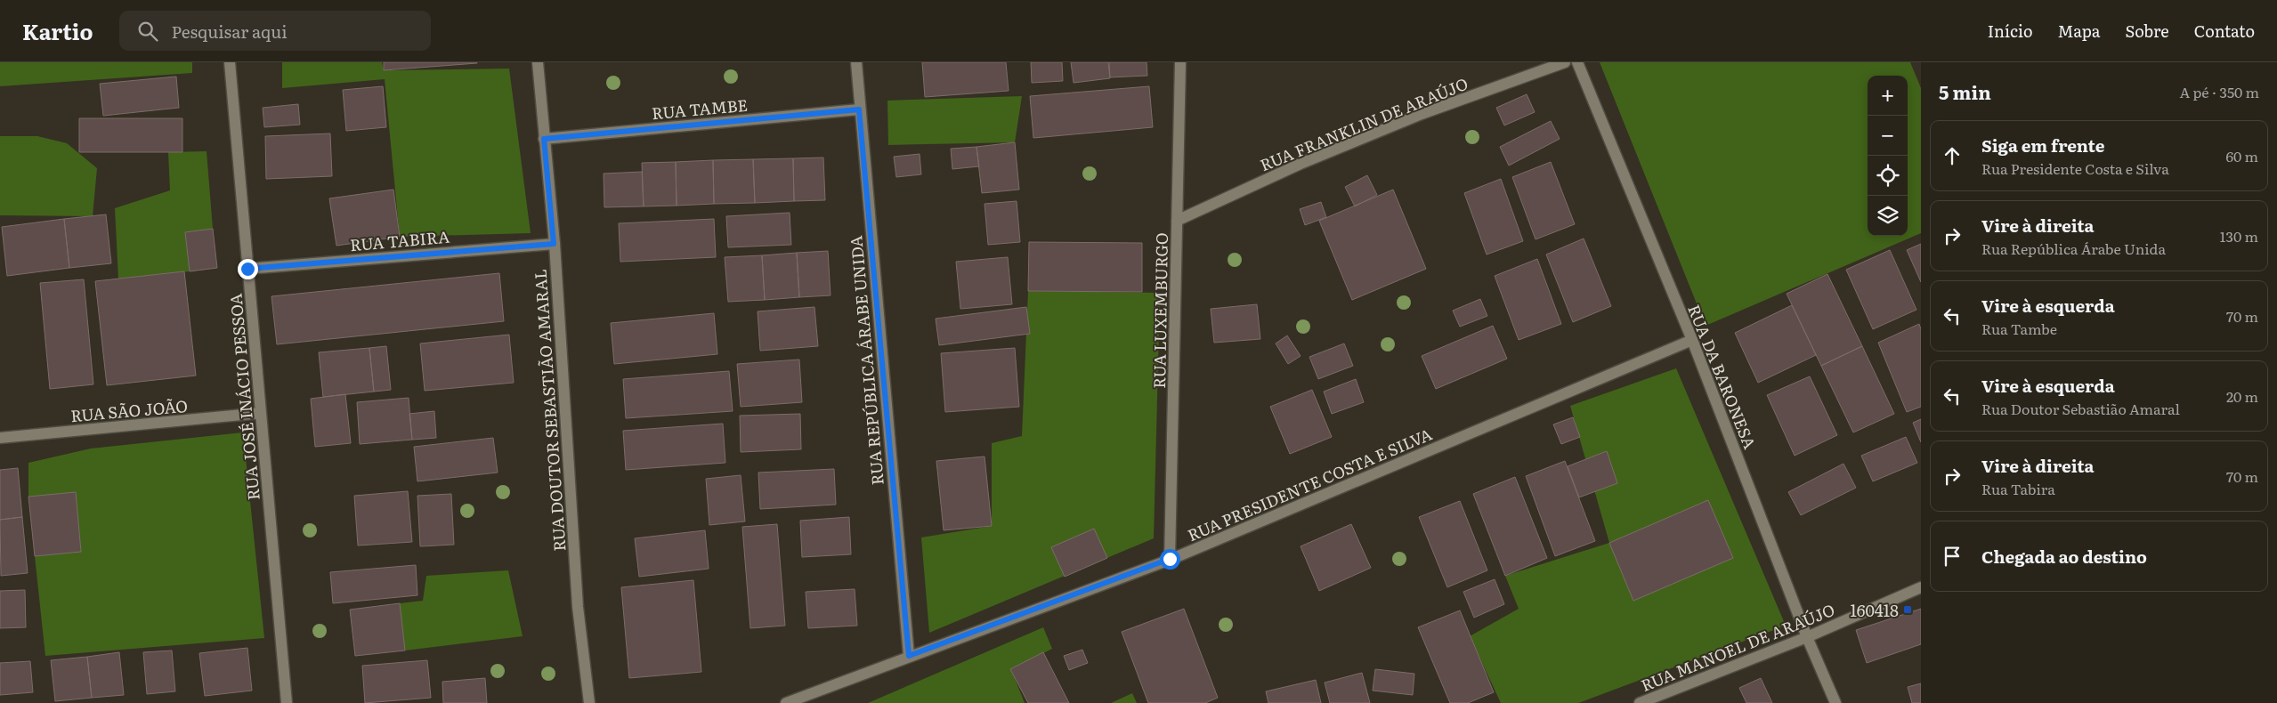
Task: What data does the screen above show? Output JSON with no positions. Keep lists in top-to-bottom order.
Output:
{
  "streets": {
    "street": [
      "RUA TAMBE",
      "RUA FRANKLIN DE ARAÚJO",
      "RUA TABIRA",
      "RUA LUXEMBURGO",
      "RUA REPÚBLICA ÁRABE UNIDA",
      "RUA DA BARONESA",
      "RUA JOSÉ INÁCIO PESSOA",
      "RUA SÃO JOÃO",
      "RUA DOUTOR SEBASTIÃO AMARAL",
      "RUA PRESIDENTE COSTA E SILVA",
      "RUA MANOEL DE ARAÚJO"
    ]
  },
  "crossings": [
    ["RUA TAMBE", "RUA REPÚBLICA ÁRABE UNIDA"],
    ["RUA TAMBE", "RUA DOUTOR SEBASTIÃO AMARAL"],
    ["RUA FRANKLIN DE ARAÚJO", "RUA LUXEMBURGO"],
    ["RUA TABIRA", "RUA JOSÉ INÁCIO PESSOA"],
    ["RUA TABIRA", "RUA DOUTOR SEBASTIÃO AMARAL"],
    ["RUA LUXEMBURGO", "RUA PRESIDENTE COSTA E SILVA"],
    ["RUA REPÚBLICA ÁRABE UNIDA", "RUA PRESIDENTE COSTA E SILVA"],
    ["RUA DA BARONESA", "RUA PRESIDENTE COSTA E SILVA"],
    ["RUA DA BARONESA", "RUA MANOEL DE ARAÚJO"],
    ["RUA JOSÉ INÁCIO PESSOA", "RUA SÃO JOÃO"]
  ],
  "places": {
    "transit": ["160418"]
  },
  "page": {
    "header": "Kartio",
    "search": "Pesquisar aqui",
    "nav": [
      "Início",
      "Mapa",
      "Sobre",
      "Contato"
    ],
    "heading": ["5 min", "A pé · 350 m"],
    "map_buttons": ["+", "−"],
    "list": [
      ["Siga em frente", "Rua Presidente Costa e Silva", "60 m"],
      ["Vire à direita", "Rua República Árabe Unida", "130 m"],
      ["Vire à esquerda", "Rua Tambe", "70 m"],
      ["Vire à esquerda", "Rua Doutor Sebastião Amaral", "20 m"],
      ["Vire à direita", "Rua Tabira", "70 m"],
      "Chegada ao destino"
    ]
  }
}
